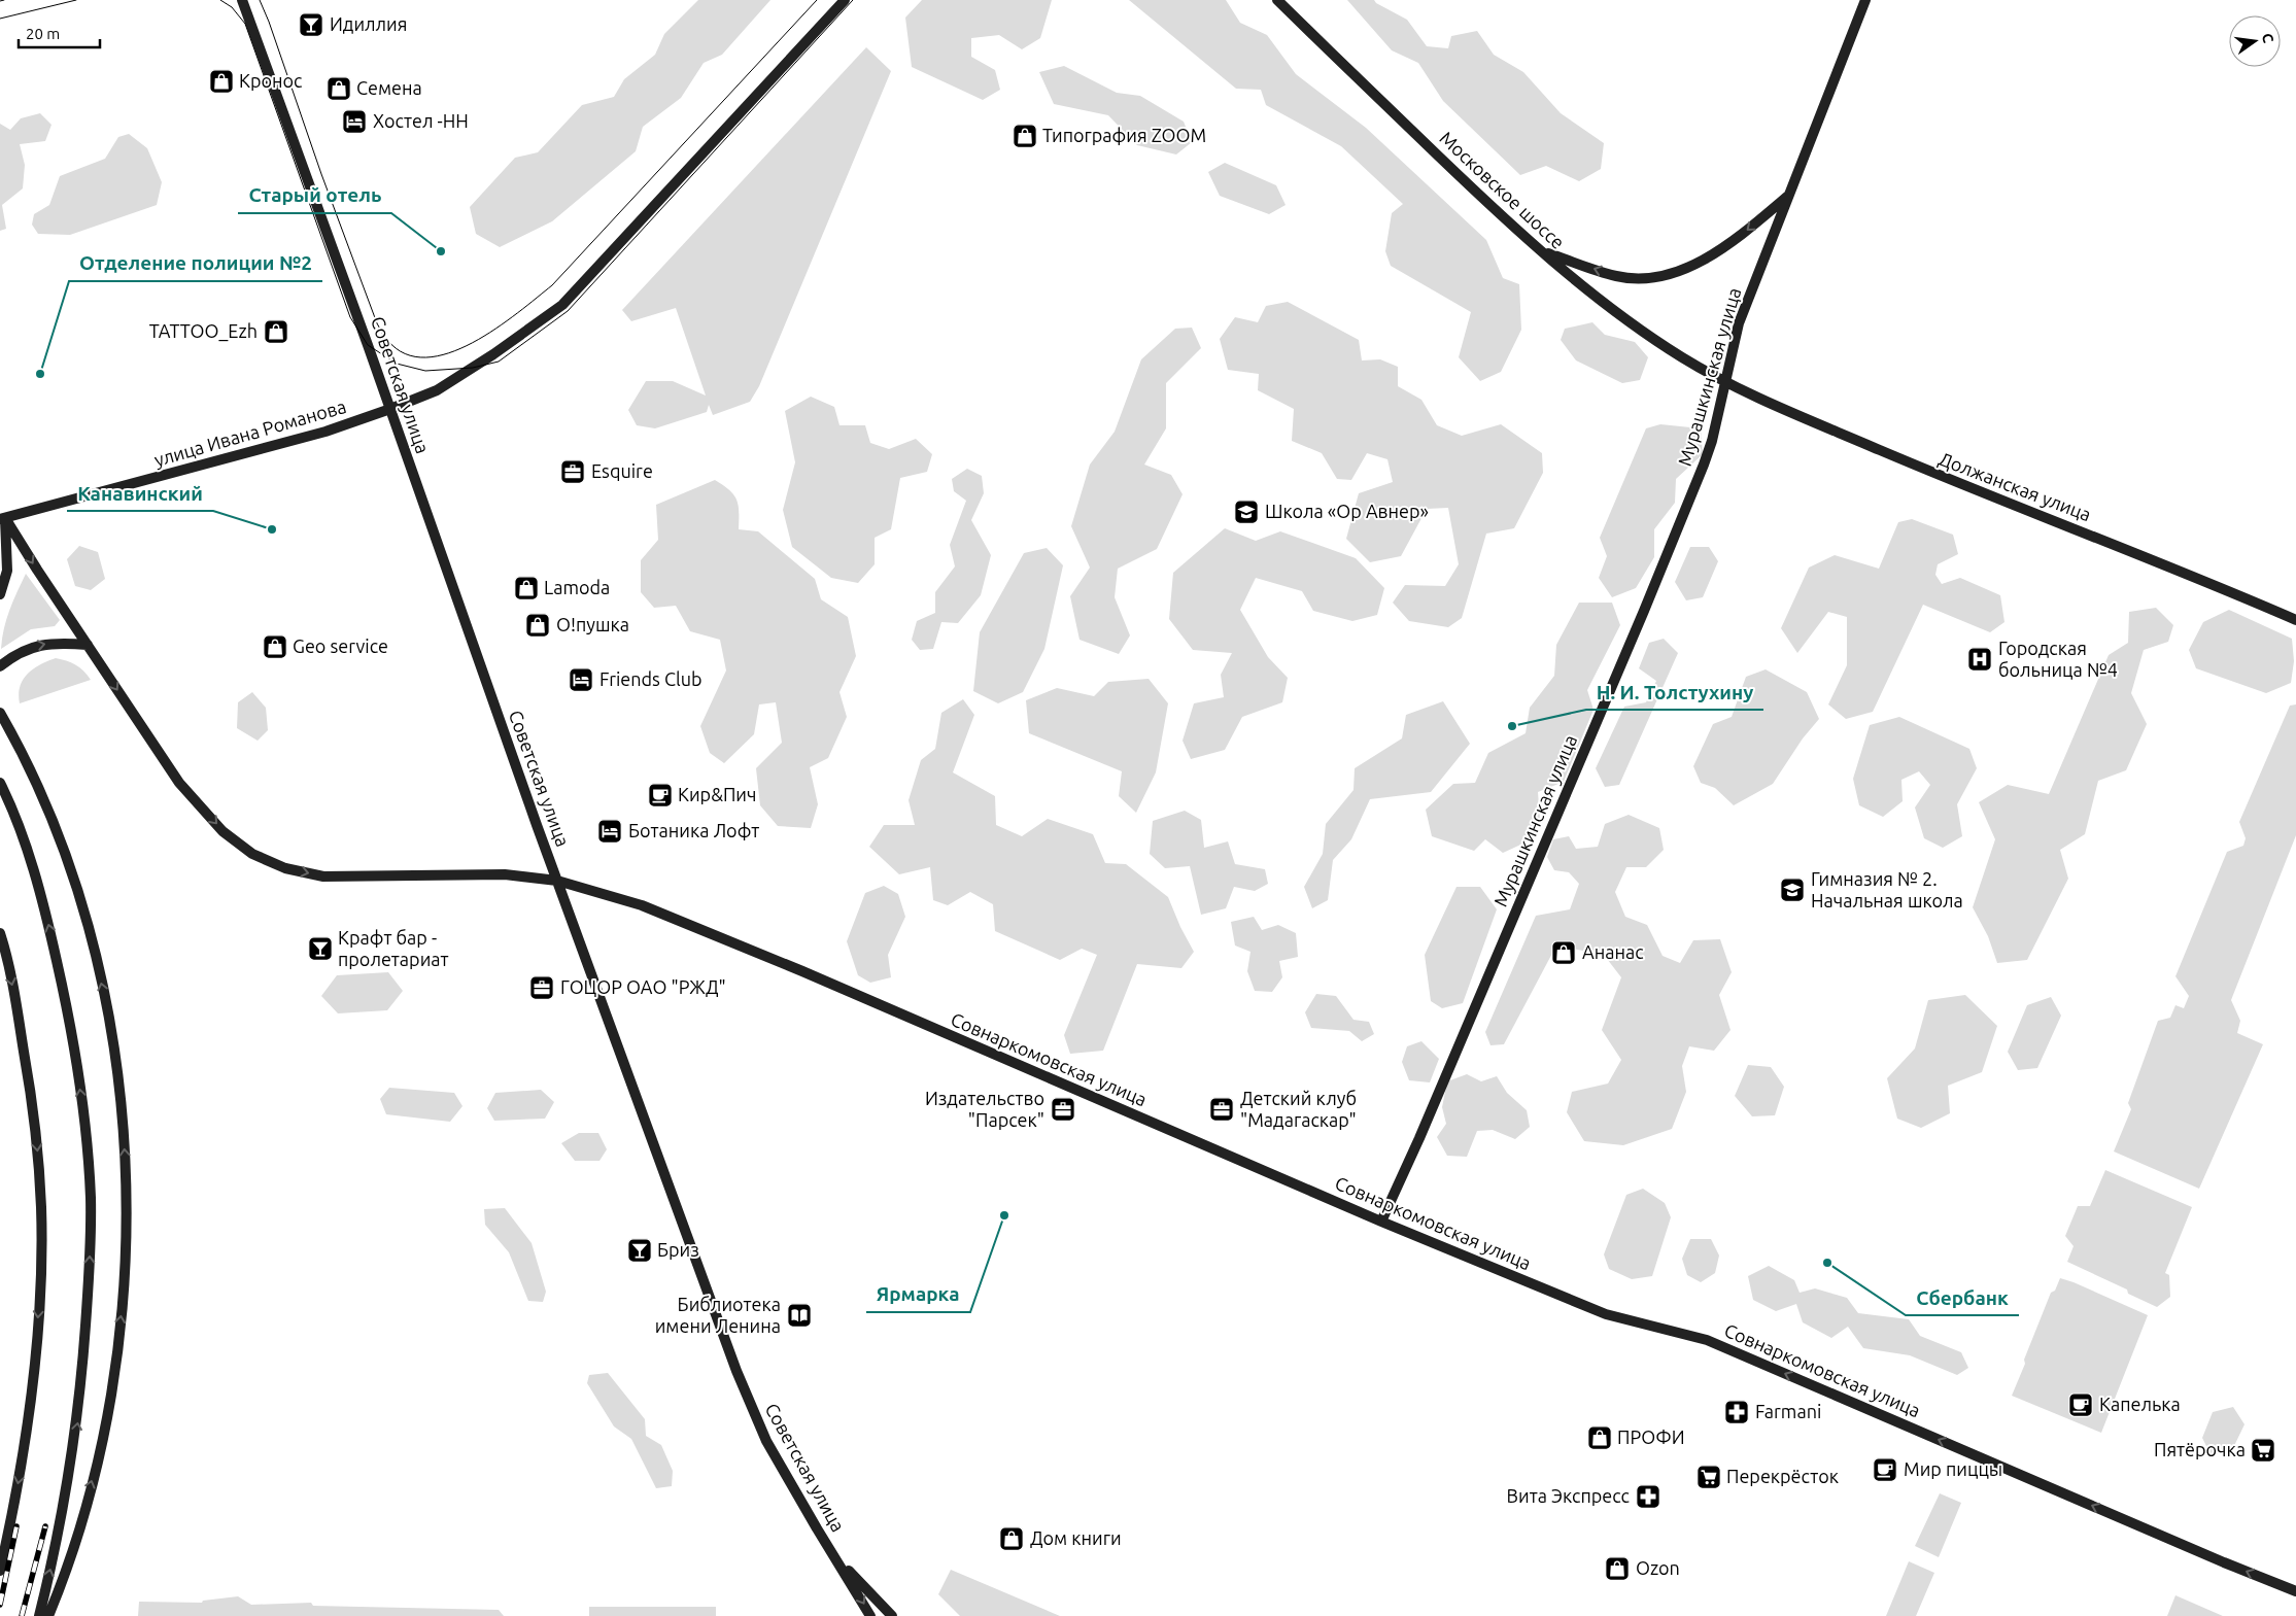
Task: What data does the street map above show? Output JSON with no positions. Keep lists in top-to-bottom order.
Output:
{
  "streets": {
    "main road": [
      "Московское шоссе",
      "Мурашкинская улица",
      "Советская улица",
      "улица Ивана Романова",
      "Должанская улица",
      "Совнаркомовская улица"
    ]
  },
  "crossings": [
    ["Московское шоссе", "Мурашкинская улица"],
    ["Московское шоссе", "Должанская улица"],
    ["Мурашкинская улица", "Должанская улица"],
    ["Мурашкинская улица", "Совнаркомовская улица"],
    ["Советская улица", "улица Ивана Романова"],
    ["Советская улица", "Совнаркомовская улица"],
    ["улица Ивана Романова", "Совнаркомовская улица"]
  ],
  "places": {
    "bar": ["Идиллия", "Крафт бар - пролетариат", "Бриз"],
    "shop": [
      "Кронос",
      "Семена",
      "Типография ZOOM",
      "TATTOO_Ezh",
      "Lamoda",
      "О!пушка",
      "Geo service",
      "Ананас",
      "ПРОФИ",
      "Дом книги",
      "Ozon"
    ],
    "hotel": ["Хостел -НН", "Friends Club", "Ботаника Лофт"],
    "other": [
      "Старый отель",
      "Отделение полиции №2",
      "Канавинский",
      "Н. И. Толстухину",
      "Ярмарка",
      "Сбербанк"
    ],
    "office": [
      "Esquire",
      "ГОЦОР ОАО \"РЖД\"",
      "Издательство \"Парсек\"",
      "Детский клуб \"Мадагаскар\""
    ],
    "school or university": ["Школа «Ор Авнер»", "Гимназия № 2. Начальная школа"],
    "hospital": ["Городская больница №4"],
    "cafe": ["Кир&Пич", "Капелька", "Мир пиццы"],
    "library": ["Библиотека имени Ленина"],
    "pharmacy": ["Farmani", "Вита Экспресс"],
    "supermarket": ["Пятёрочка", "Перекрёсток"]
  },
  "scale_bar": "20 m",
  "north": "right"
}
